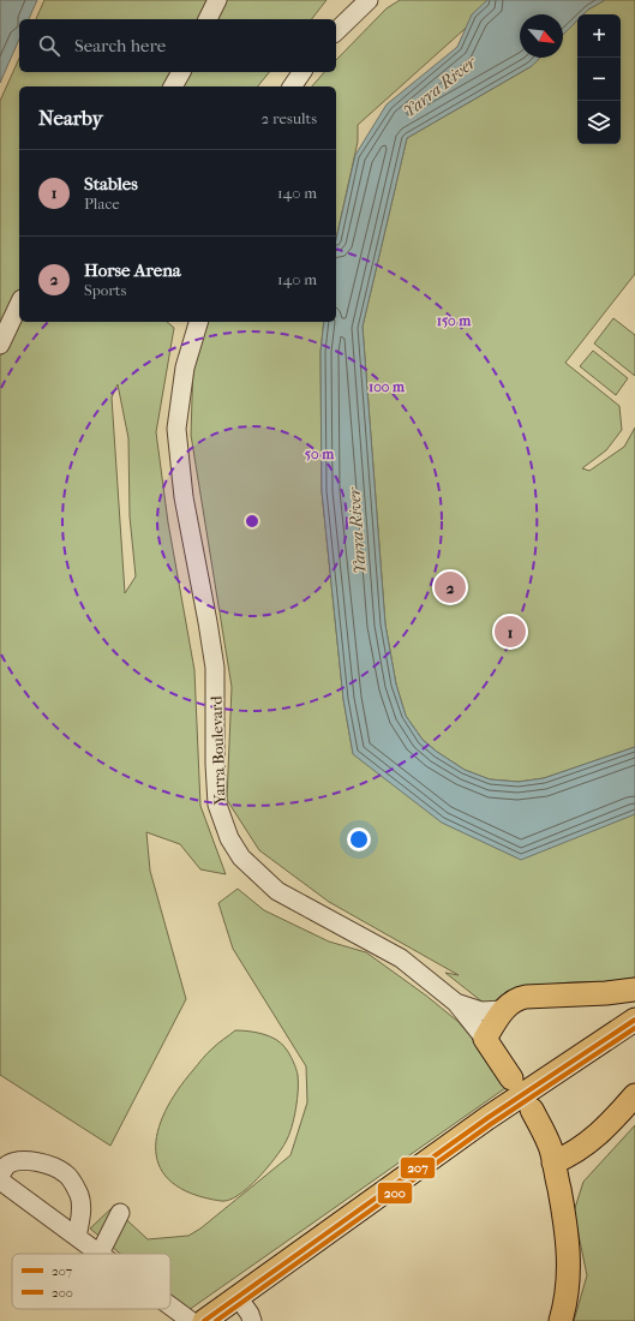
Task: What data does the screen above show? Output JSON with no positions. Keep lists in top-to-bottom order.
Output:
{
  "streets": {
    "main road": ["Yarra Boulevard"]
  },
  "water": ["Yarra River"],
  "lines": ["transit line 207", "transit line 200"],
  "legend": ["207", "200"],
  "north": "bottom right",
  "page": {
    "map_buttons": ["+", "−"],
    "search": "Search here",
    "heading": ["Nearby", "2 results"],
    "list": [
      {
        "mark": "1",
        "name": "Stables",
        "note": "Place",
        "value": "140 m"
      },
      {
        "mark": "2",
        "name": "Horse Arena",
        "note": "Sports",
        "value": "140 m"
      }
    ],
    "pins": ["2", "1"]
  },
  "rings": ["150 m", "100 m", "50 m"]
}
